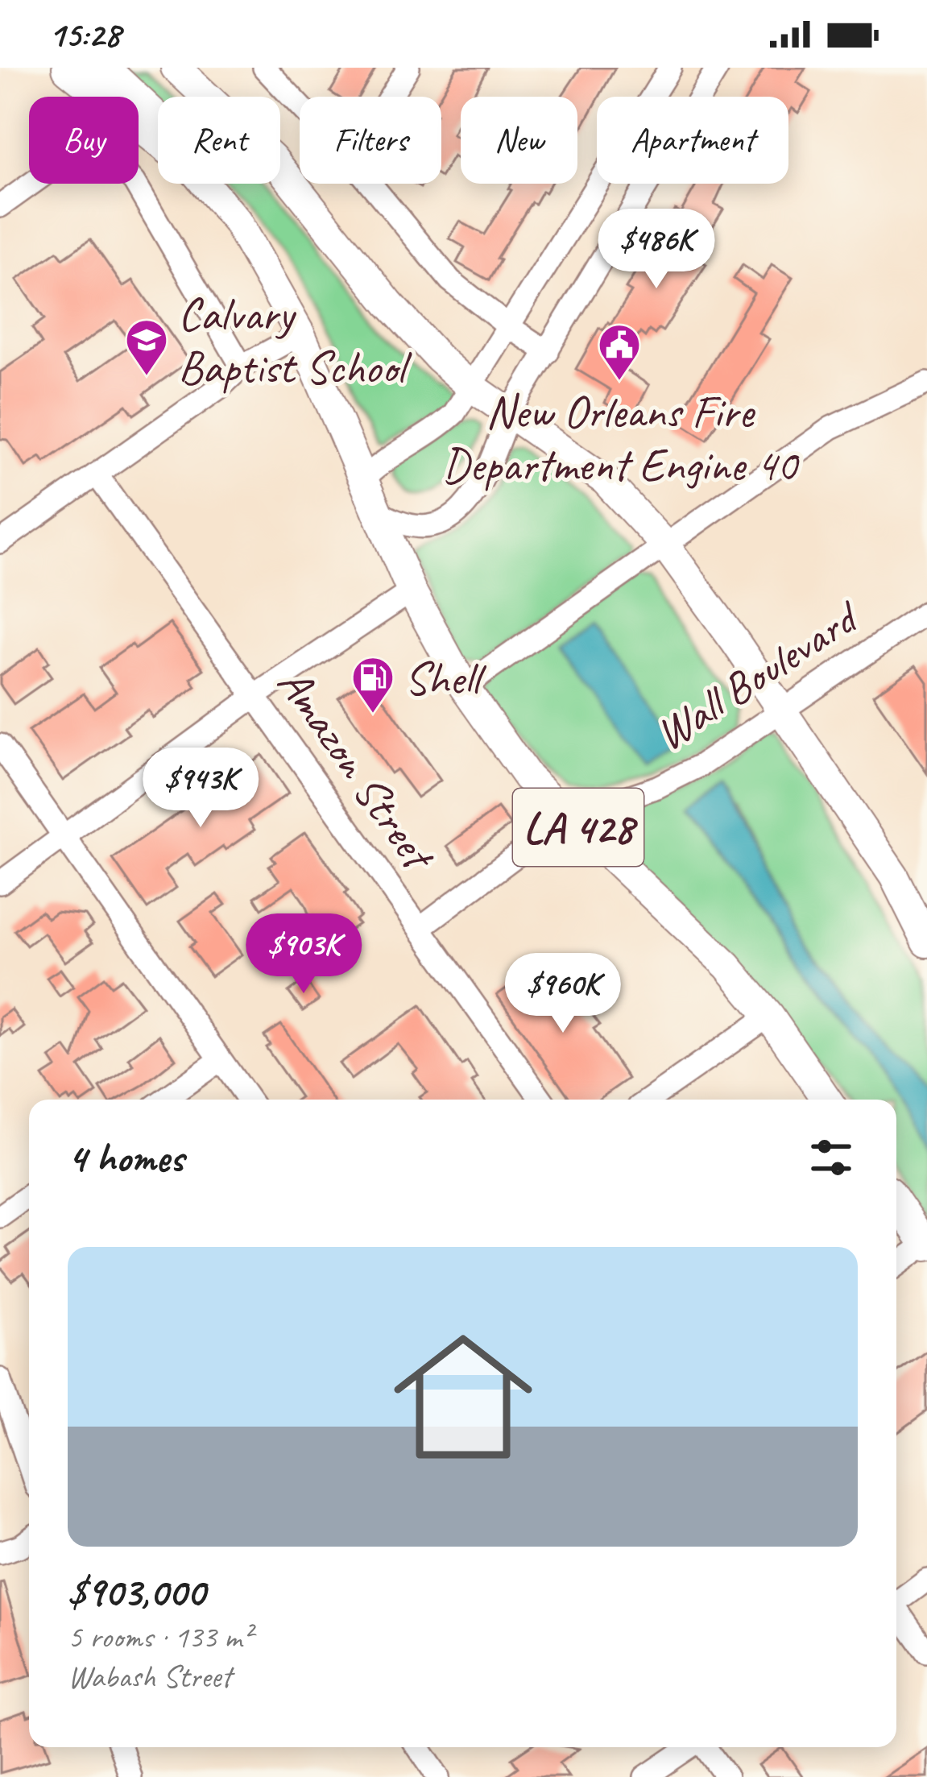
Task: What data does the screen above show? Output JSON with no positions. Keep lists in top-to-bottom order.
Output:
{
  "streets": {
    "main road": ["LA 428"],
    "street": ["Wall Boulevard", "Amazon Street"]
  },
  "crossings": [
    ["Wall Boulevard", "Amazon Street"],
    ["Wall Boulevard", "LA 428"]
  ],
  "places": {
    "school or university": ["Calvary Baptist School"],
    "public building": ["New Orleans Fire Department Engine 40"],
    "fuel station": ["Shell"]
  },
  "page": {
    "status": "15:28",
    "chip": [
      "Buy",
      "Rent",
      "Filters",
      "New",
      "Apartment"
    ],
    "price": [
      "$486K",
      "$943K",
      "$903K",
      "$960K"
    ],
    "heading": "4 homes",
    "list": [
      {
        "name": "$903,000",
        "note": "5 rooms · 133 m² · Wabash Street"
      }
    ]
  }
}
